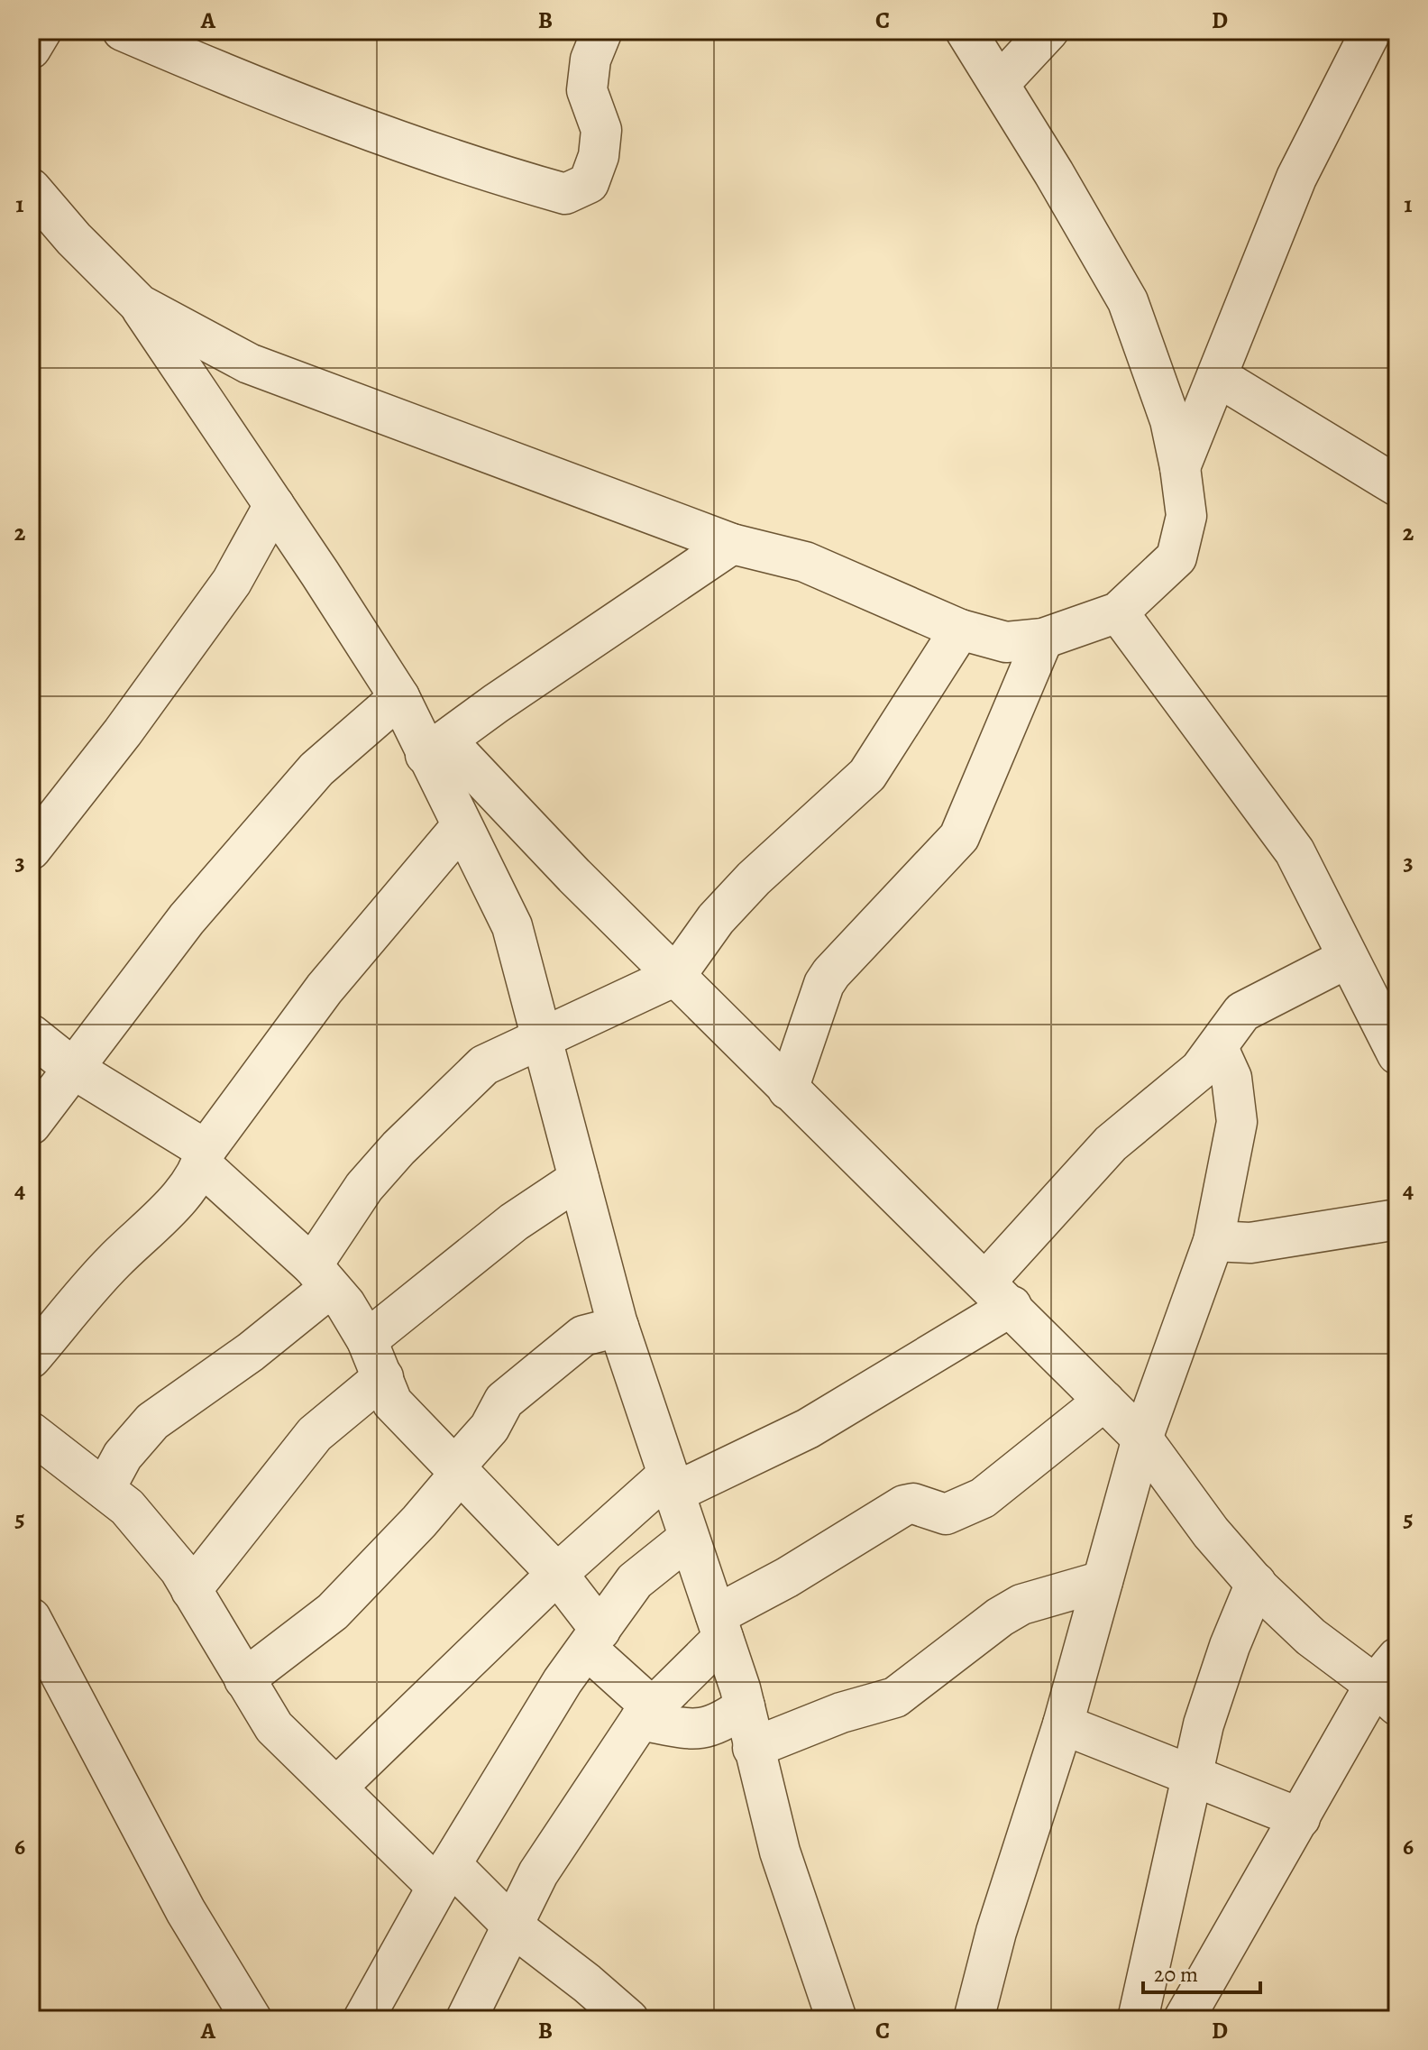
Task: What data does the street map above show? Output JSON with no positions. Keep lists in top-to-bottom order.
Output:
{
  "scale_bar": "20 m",
  "grid": {
    "columns": [
      "A",
      "B",
      "C",
      "D"
    ],
    "rows": [
      "1",
      "2",
      "3",
      "4",
      "5",
      "6"
    ]
  }
}
